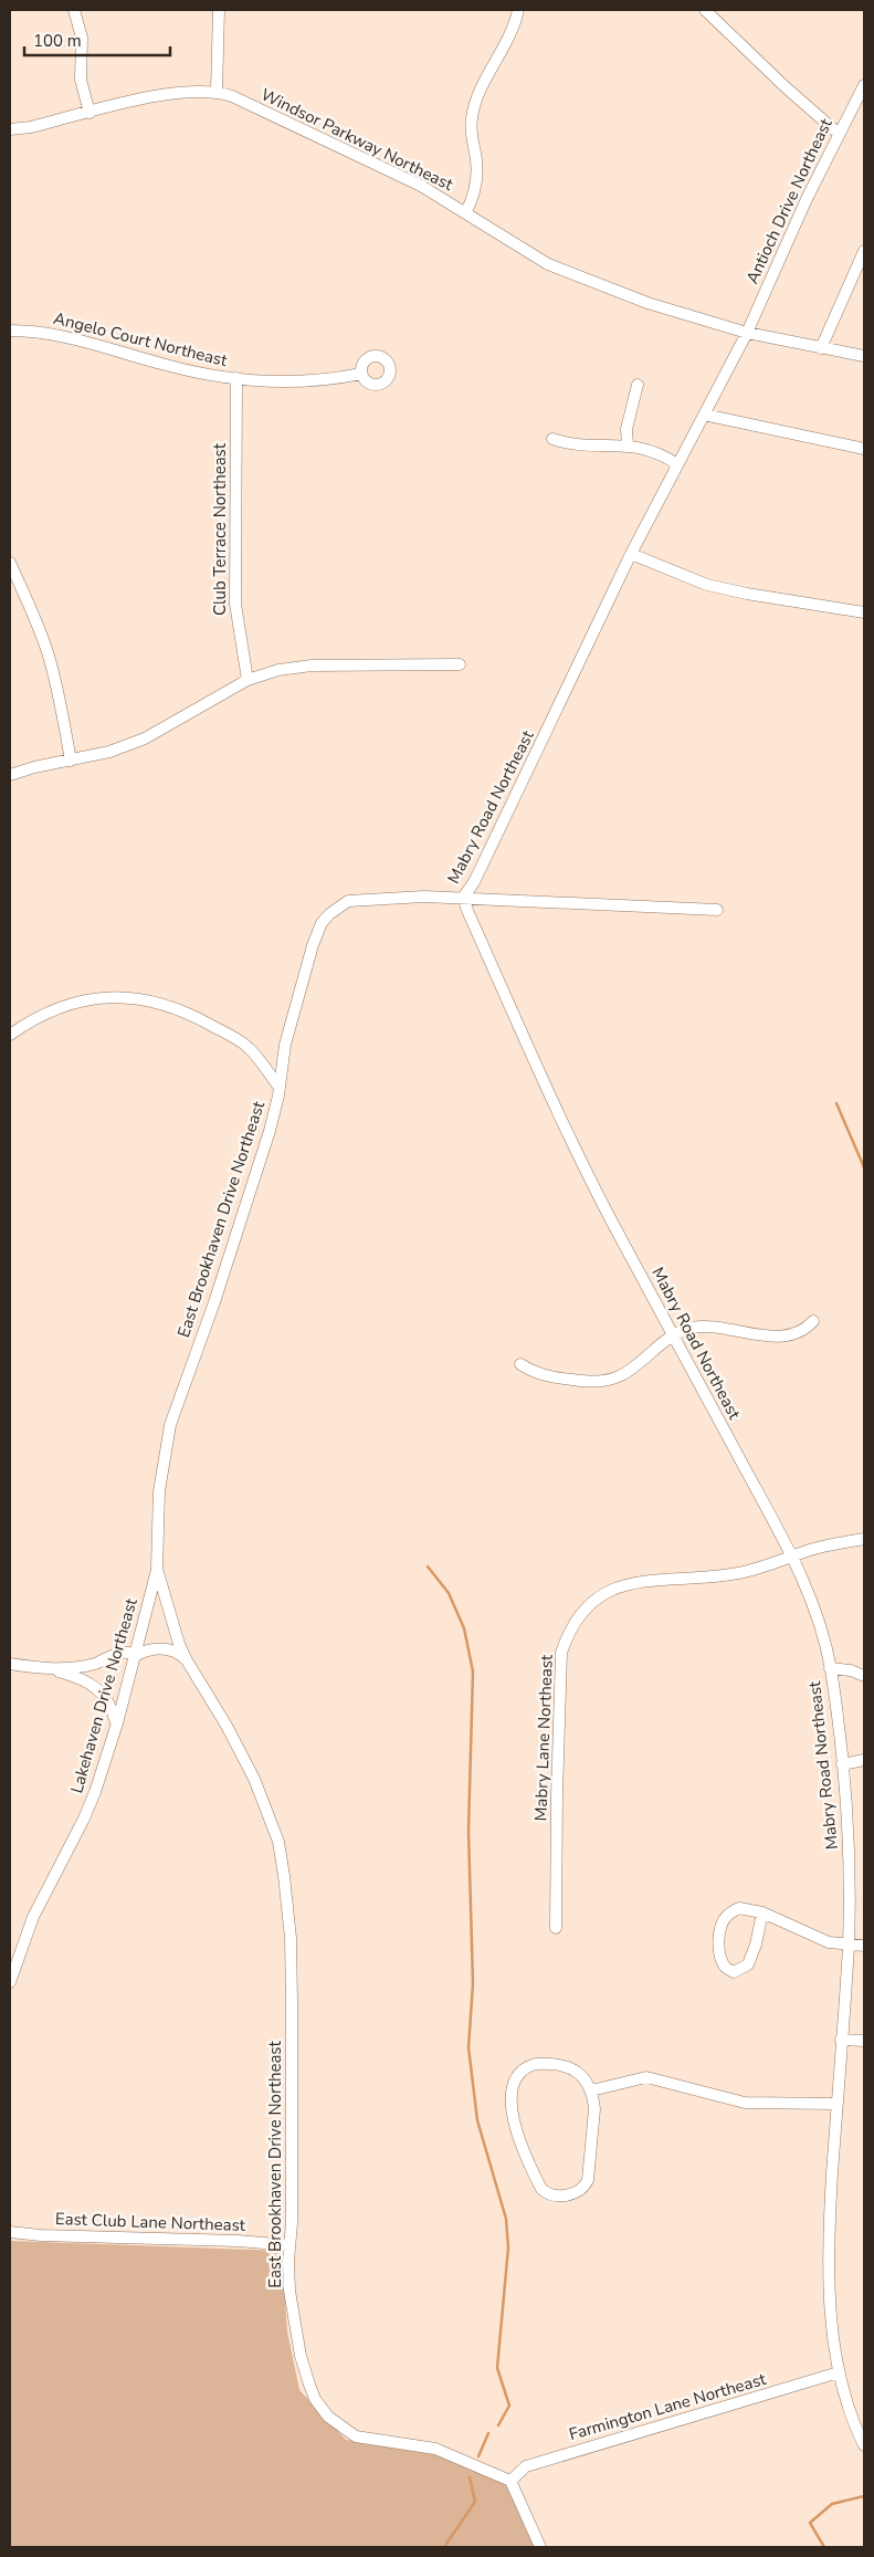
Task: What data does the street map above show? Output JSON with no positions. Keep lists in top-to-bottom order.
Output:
{
  "streets": {
    "street": [
      "Windsor Parkway Northeast",
      "Antioch Drive Northeast",
      "Angelo Court Northeast",
      "Club Terrace Northeast",
      "Mabry Road Northeast",
      "East Brookhaven Drive Northeast",
      "Lakehaven Drive Northeast",
      "Mabry Lane Northeast",
      "East Club Lane Northeast",
      "Farmington Lane Northeast"
    ]
  },
  "crossings": [
    ["Windsor Parkway Northeast", "Antioch Drive Northeast"],
    ["Windsor Parkway Northeast", "Mabry Road Northeast"],
    ["Antioch Drive Northeast", "Mabry Road Northeast"],
    ["Angelo Court Northeast", "Club Terrace Northeast"],
    ["Mabry Road Northeast", "East Brookhaven Drive Northeast"],
    ["Mabry Road Northeast", "Mabry Lane Northeast"],
    ["Mabry Road Northeast", "Farmington Lane Northeast"],
    ["East Brookhaven Drive Northeast", "Lakehaven Drive Northeast"],
    ["East Brookhaven Drive Northeast", "East Club Lane Northeast"],
    ["East Brookhaven Drive Northeast", "Farmington Lane Northeast"]
  ],
  "scale_bar": "100 m"
}
